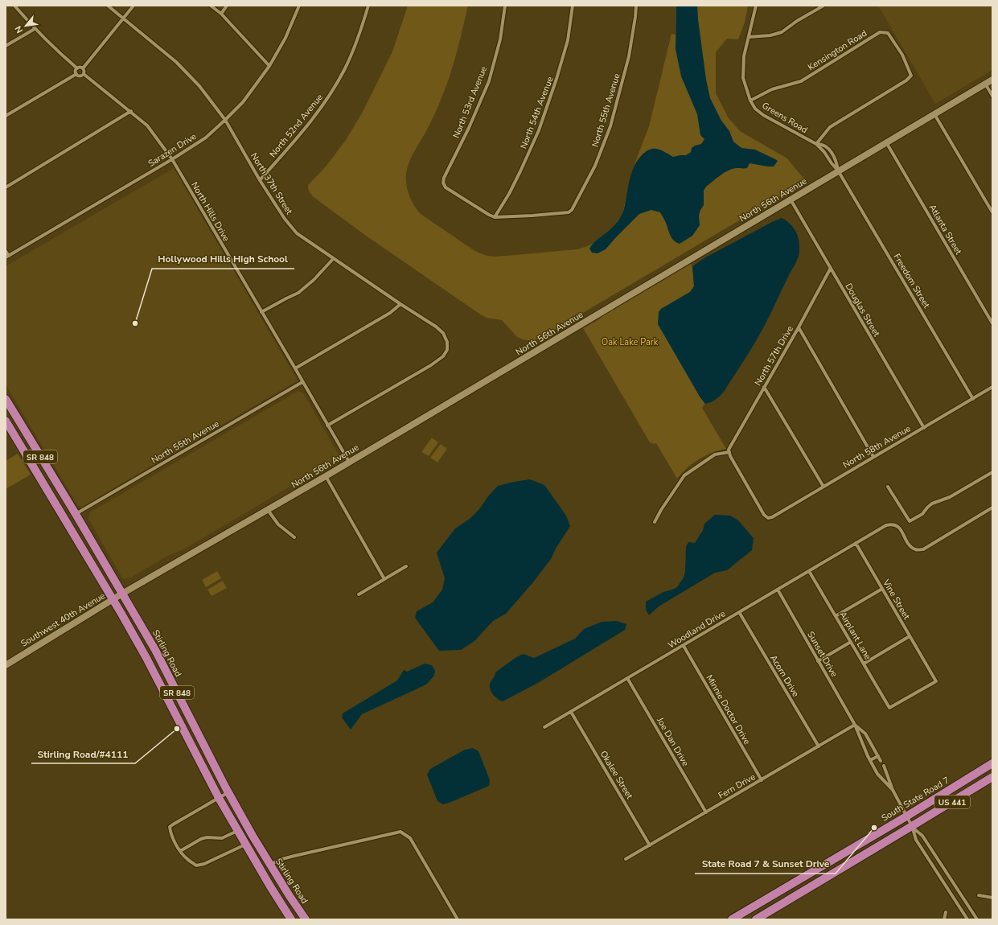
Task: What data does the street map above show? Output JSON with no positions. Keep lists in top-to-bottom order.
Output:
{
  "streets": {
    "main road": [
      "SR 848",
      "Stirling Road",
      "South State Road 7",
      "US 441"
    ],
    "street": [
      "Kensington Road",
      "North 53rd Avenue",
      "North 55th Avenue",
      "North 54th Avenue",
      "Greens Road",
      "North 52nd Avenue",
      "Sarazen Drive",
      "North 37th Street",
      "North 56th Avenue",
      "North Hills Drive",
      "Atlanta Street",
      "Freedom Street",
      "Douglas Street",
      "North 57th Drive",
      "North 58th Avenue",
      "Vine Street",
      "Southwest 40th Avenue",
      "Woodland Drive",
      "Airplant Lane",
      "Sunset Drive",
      "Acorn Drive",
      "Minnie Doctor Drive",
      "Joe Dan Drive",
      "Okalee Street",
      "Fern Drive"
    ]
  },
  "crossings": [
    ["Kensington Road", "Greens Road"],
    ["North 53rd Avenue", "North 55th Avenue"],
    ["North 53rd Avenue", "North 54th Avenue"],
    ["North 55th Avenue", "North 54th Avenue"],
    ["North 55th Avenue", "North Hills Drive"],
    ["North 55th Avenue", "Stirling Road"],
    ["Greens Road", "North 56th Avenue"],
    ["Greens Road", "Freedom Street"],
    ["North 52nd Avenue", "North 37th Street"],
    ["Sarazen Drive", "North 37th Street"],
    ["Sarazen Drive", "North Hills Drive"],
    ["North 37th Street", "North Hills Drive"],
    ["North 56th Avenue", "North Hills Drive"],
    ["North 56th Avenue", "Atlanta Street"],
    ["North 56th Avenue", "Freedom Street"],
    ["North 56th Avenue", "Douglas Street"],
    ["North 56th Avenue", "SR 848"],
    ["North 56th Avenue", "Southwest 40th Avenue"],
    ["North 56th Avenue", "Stirling Road"],
    ["Freedom Street", "North 58th Avenue"],
    ["Douglas Street", "North 57th Drive"],
    ["Douglas Street", "North 58th Avenue"],
    ["North 57th Drive", "North 58th Avenue"],
    ["SR 848", "Southwest 40th Avenue"],
    ["Vine Street", "Woodland Drive"],
    ["Vine Street", "Airplant Lane"],
    ["Woodland Drive", "Airplant Lane"],
    ["Woodland Drive", "Sunset Drive"],
    ["Woodland Drive", "Acorn Drive"],
    ["Woodland Drive", "Minnie Doctor Drive"],
    ["Woodland Drive", "Joe Dan Drive"],
    ["Woodland Drive", "Okalee Street"],
    ["Sunset Drive", "Fern Drive"],
    ["Sunset Drive", "South State Road 7"],
    ["Sunset Drive", "US 441"],
    ["Acorn Drive", "Fern Drive"],
    ["Minnie Doctor Drive", "Fern Drive"],
    ["Joe Dan Drive", "Fern Drive"],
    ["Okalee Street", "Fern Drive"]
  ],
  "parks": ["Oak Lake Park"],
  "places": ["Hollywood Hills High School", "Stirling Road/#4111", "State Road 7 & Sunset Drive"],
  "north": "bottom left"
}
